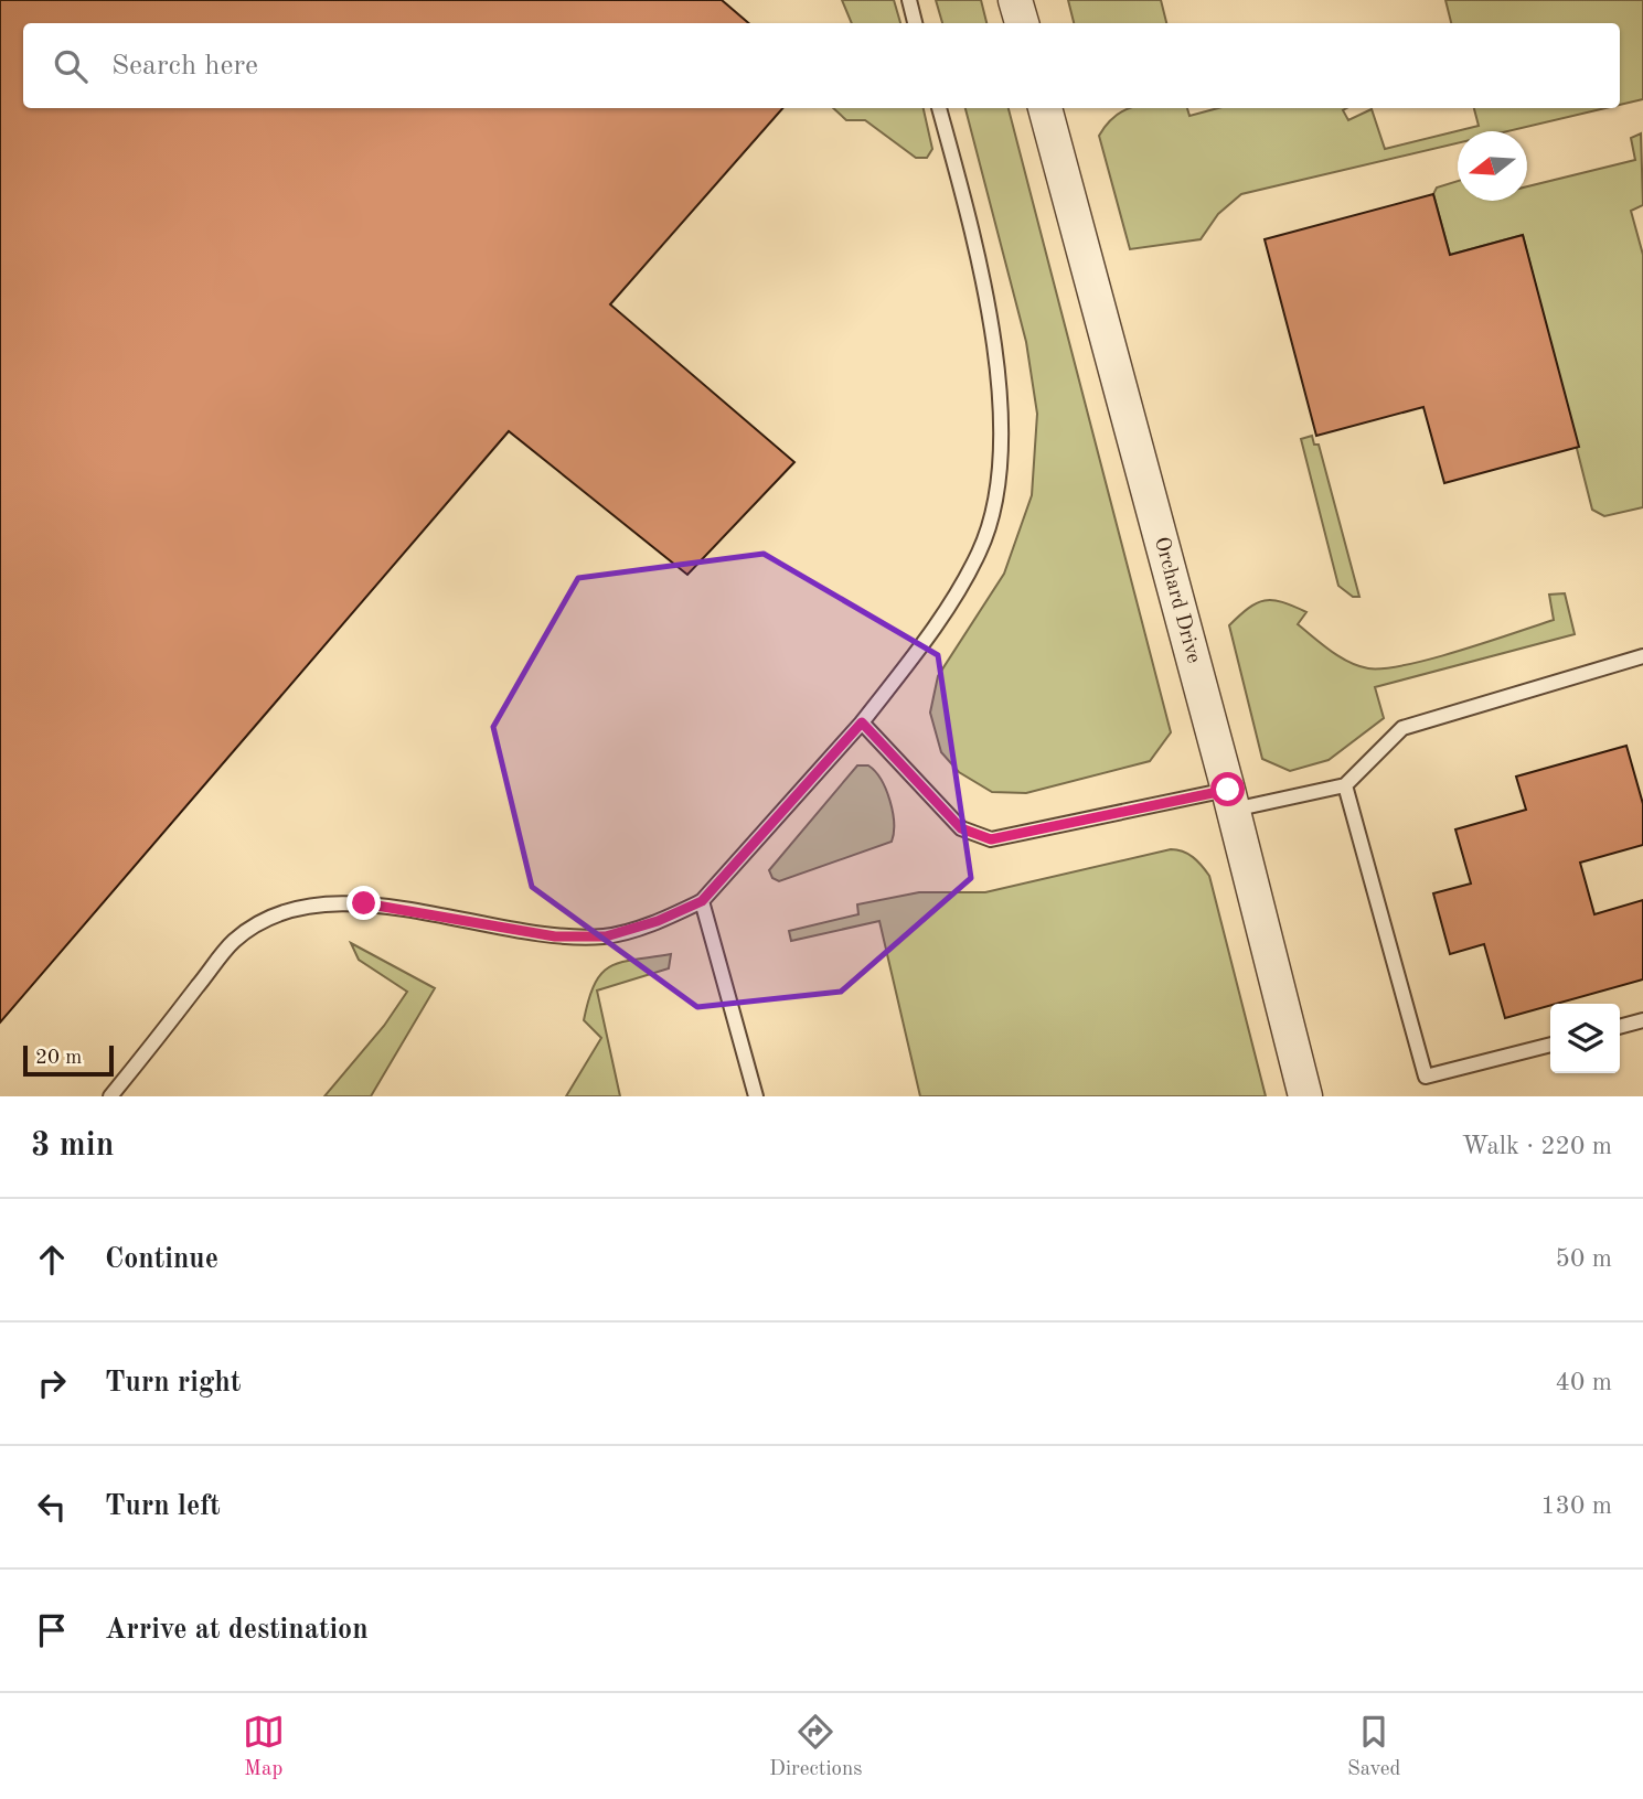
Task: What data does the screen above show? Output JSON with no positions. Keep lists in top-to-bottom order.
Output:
{
  "streets": {
    "street": ["Orchard Drive"]
  },
  "scale_bar": "20 m",
  "north": "left",
  "page": {
    "search": "Search here",
    "scale": "20 m",
    "heading": ["3 min", "Walk · 220 m"],
    "list": [
      ["Continue", "50 m"],
      ["Turn right", "40 m"],
      ["Turn left", "130 m"],
      "Arrive at destination"
    ],
    "nav": ["Map", "Directions", "Saved"]
  }
}
